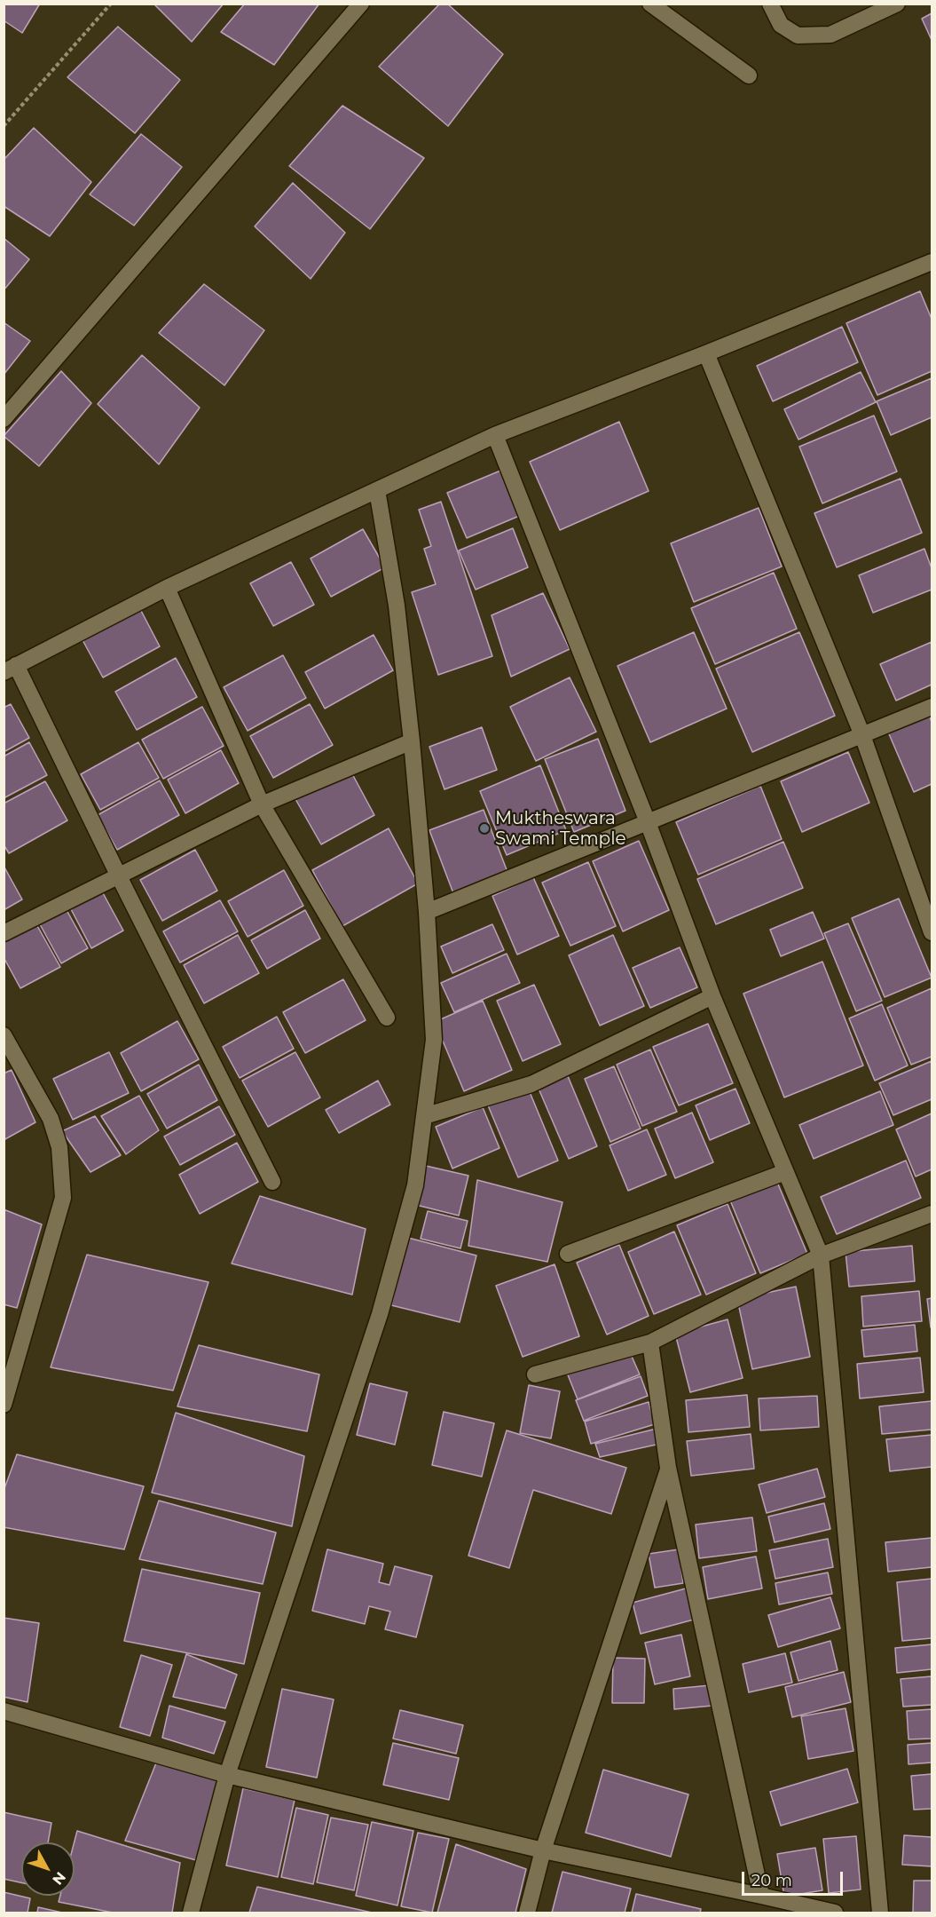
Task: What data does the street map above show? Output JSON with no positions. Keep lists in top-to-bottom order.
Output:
{
  "places": ["Muktheswara Swami Temple"],
  "scale_bar": "20 m",
  "north": "bottom right"
}
